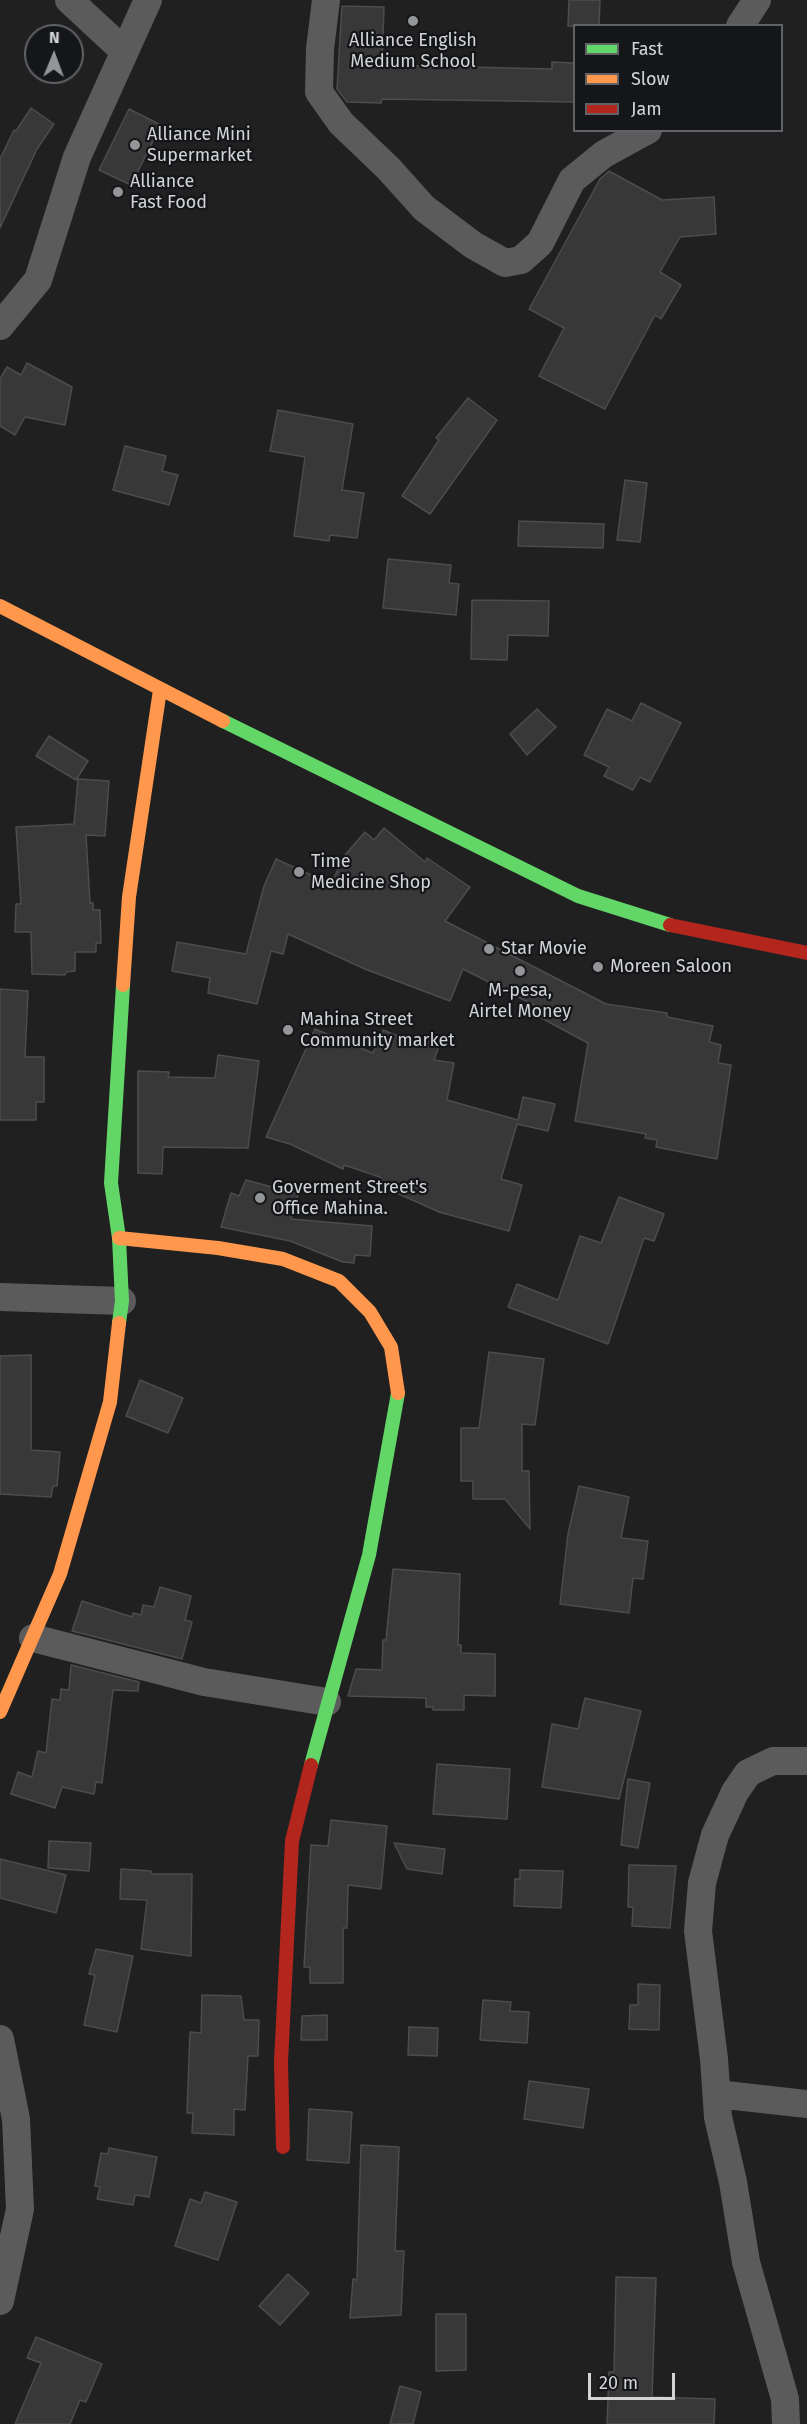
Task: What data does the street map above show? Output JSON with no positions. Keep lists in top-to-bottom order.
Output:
{
  "places": [
    "Alliance English Medium School",
    "Alliance Mini Supermarket",
    "Alliance Fast Food",
    "Time Medicine Shop",
    "Star Movie",
    "Moreen Saloon",
    "M-pesa, Airtel Money",
    "Mahina Street Community market",
    "Goverment Street's Office Mahina."
  ],
  "legend": ["Fast", "Slow", "Jam"],
  "scale_bar": "20 m",
  "north": "top"
}
